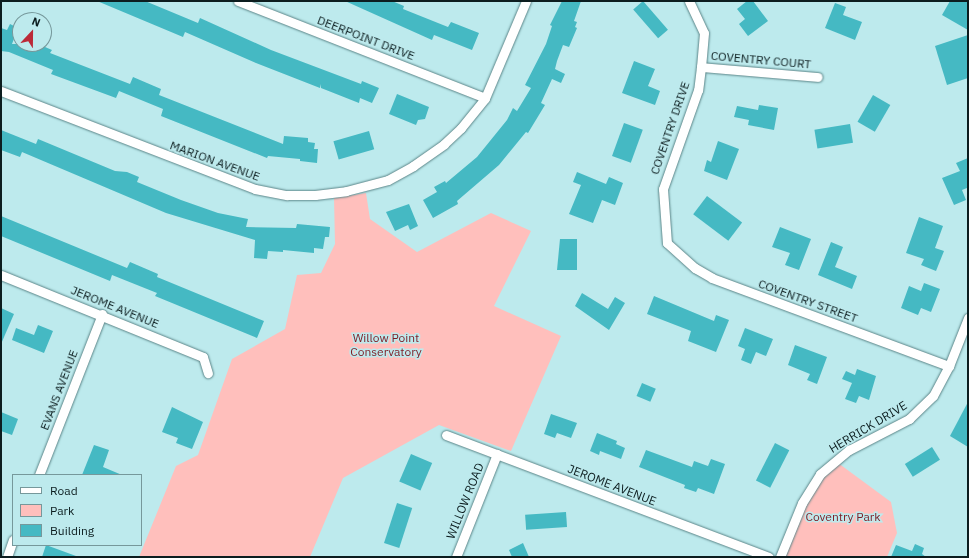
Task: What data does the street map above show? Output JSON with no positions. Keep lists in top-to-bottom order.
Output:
{
  "streets": {
    "street": [
      "DEERPOINT DRIVE",
      "COVENTRY COURT",
      "COVENTRY DRIVE",
      "MARION AVENUE",
      "COVENTRY STREET",
      "JEROME AVENUE",
      "EVANS AVENUE",
      "HERRICK DRIVE",
      "WILLOW ROAD"
    ]
  },
  "crossings": [
    ["DEERPOINT DRIVE", "MARION AVENUE"],
    ["COVENTRY COURT", "COVENTRY DRIVE"],
    ["COVENTRY DRIVE", "COVENTRY STREET"],
    ["COVENTRY STREET", "HERRICK DRIVE"],
    ["JEROME AVENUE", "EVANS AVENUE"],
    ["JEROME AVENUE", "WILLOW ROAD"]
  ],
  "parks": ["Willow Point Conservatory", "Coventry Park"],
  "legend": ["Road", "Park", "Building"],
  "north": "top"
}
